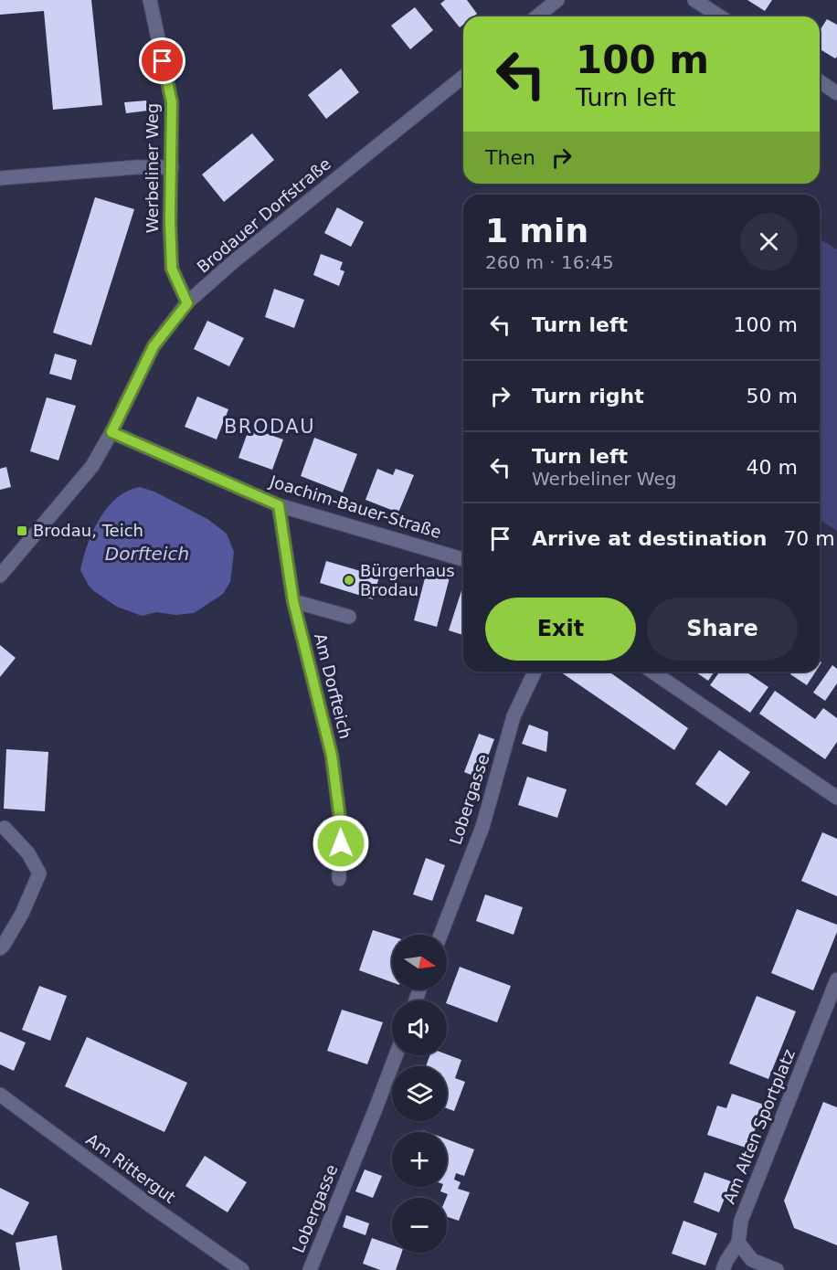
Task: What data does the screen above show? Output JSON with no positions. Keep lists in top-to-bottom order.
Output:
{
  "streets": {
    "street": [
      "Werbeliner Weg",
      "Brodauer Dorfstraße",
      "Joachim-Bauer-Straße",
      "Am Dorfteich",
      "Lobergasse",
      "Am Alten Sportplatz",
      "Am Rittergut"
    ]
  },
  "crossings": [
    ["Werbeliner Weg", "Brodauer Dorfstraße"],
    ["Brodauer Dorfstraße", "Joachim-Bauer-Straße"],
    ["Joachim-Bauer-Straße", "Am Dorfteich"]
  ],
  "districts": ["BRODAU"],
  "water": ["Dorfteich"],
  "places": {
    "transit": ["Brodau, Teich"],
    "other": ["Bürgerhaus Brodau"]
  },
  "north": "right",
  "page": {
    "turn": ["100 m", "Turn left"],
    "then": "Then",
    "heading": ["1 min", "260 m · 16:45"],
    "list": [
      {
        "name": "Turn left",
        "value": "100 m"
      },
      {
        "name": "Turn right",
        "value": "50 m"
      },
      {
        "name": "Turn left",
        "note": "Werbeliner Weg",
        "value": "40 m"
      },
      {
        "name": "Arrive at destination",
        "value": "70 m"
      }
    ],
    "buttons": ["Exit", "Share"],
    "map_buttons": ["+", "−"]
  }
}
